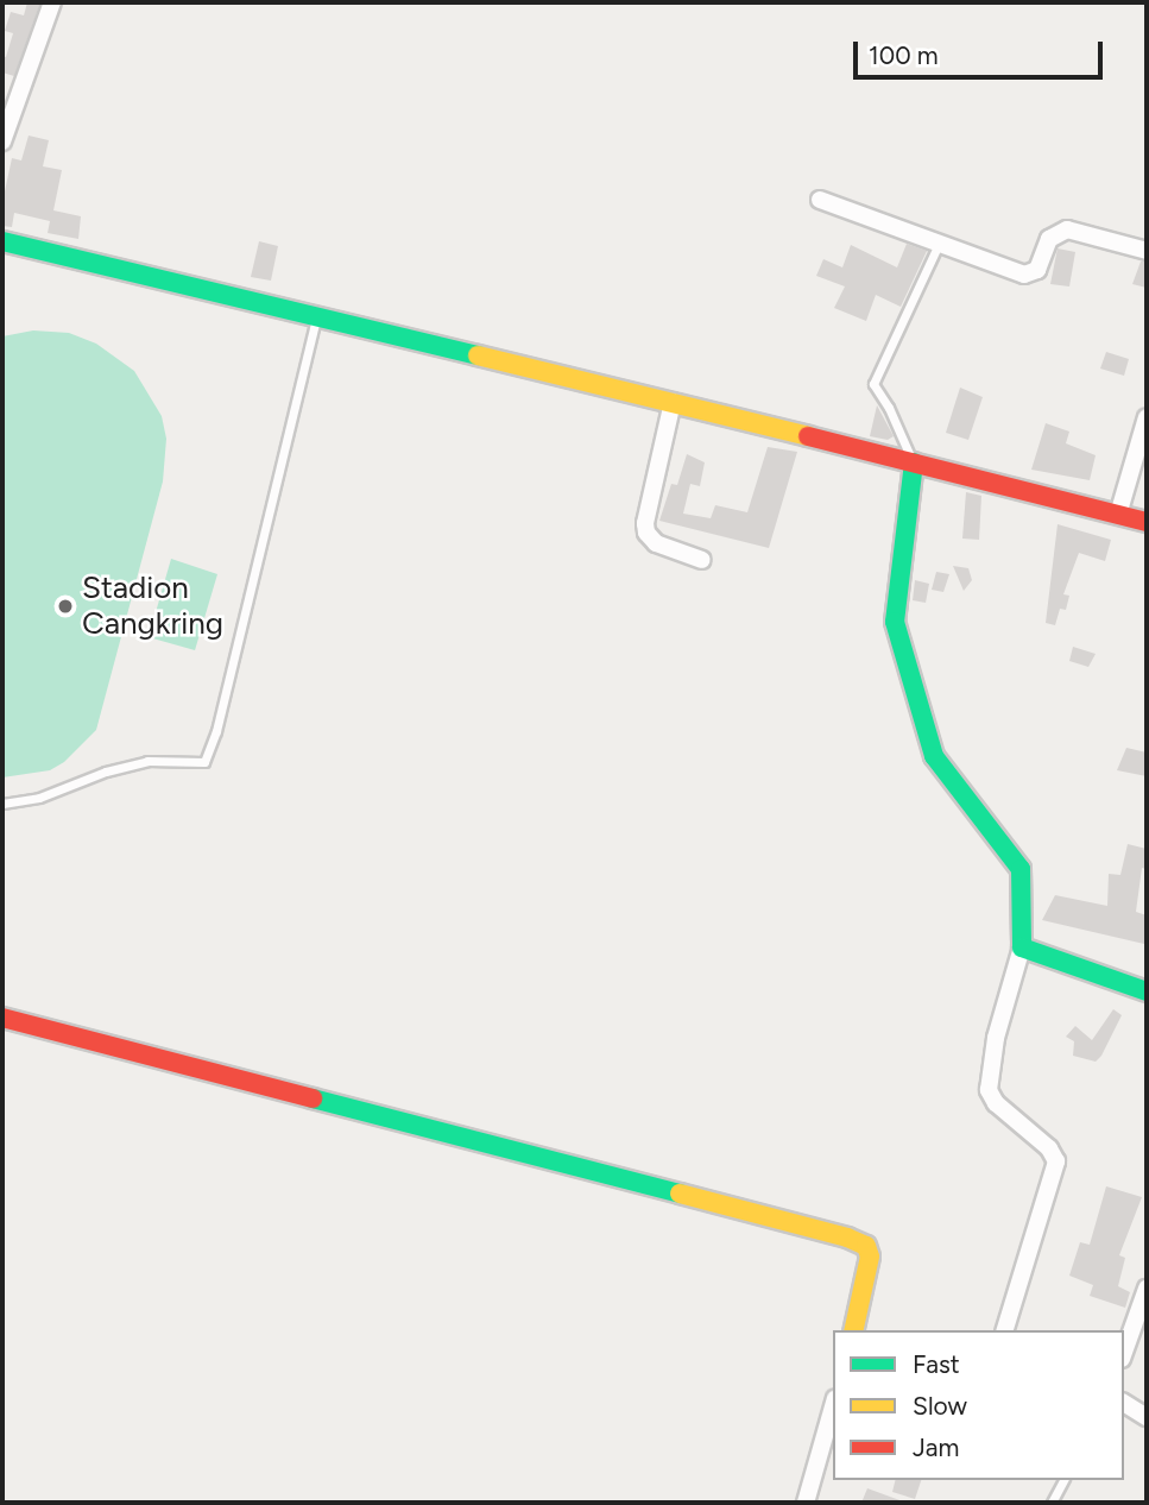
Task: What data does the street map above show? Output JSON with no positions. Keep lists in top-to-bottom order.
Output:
{
  "places": ["Stadion Cangkring"],
  "legend": ["Fast", "Slow", "Jam"],
  "scale_bar": "100 m"
}
